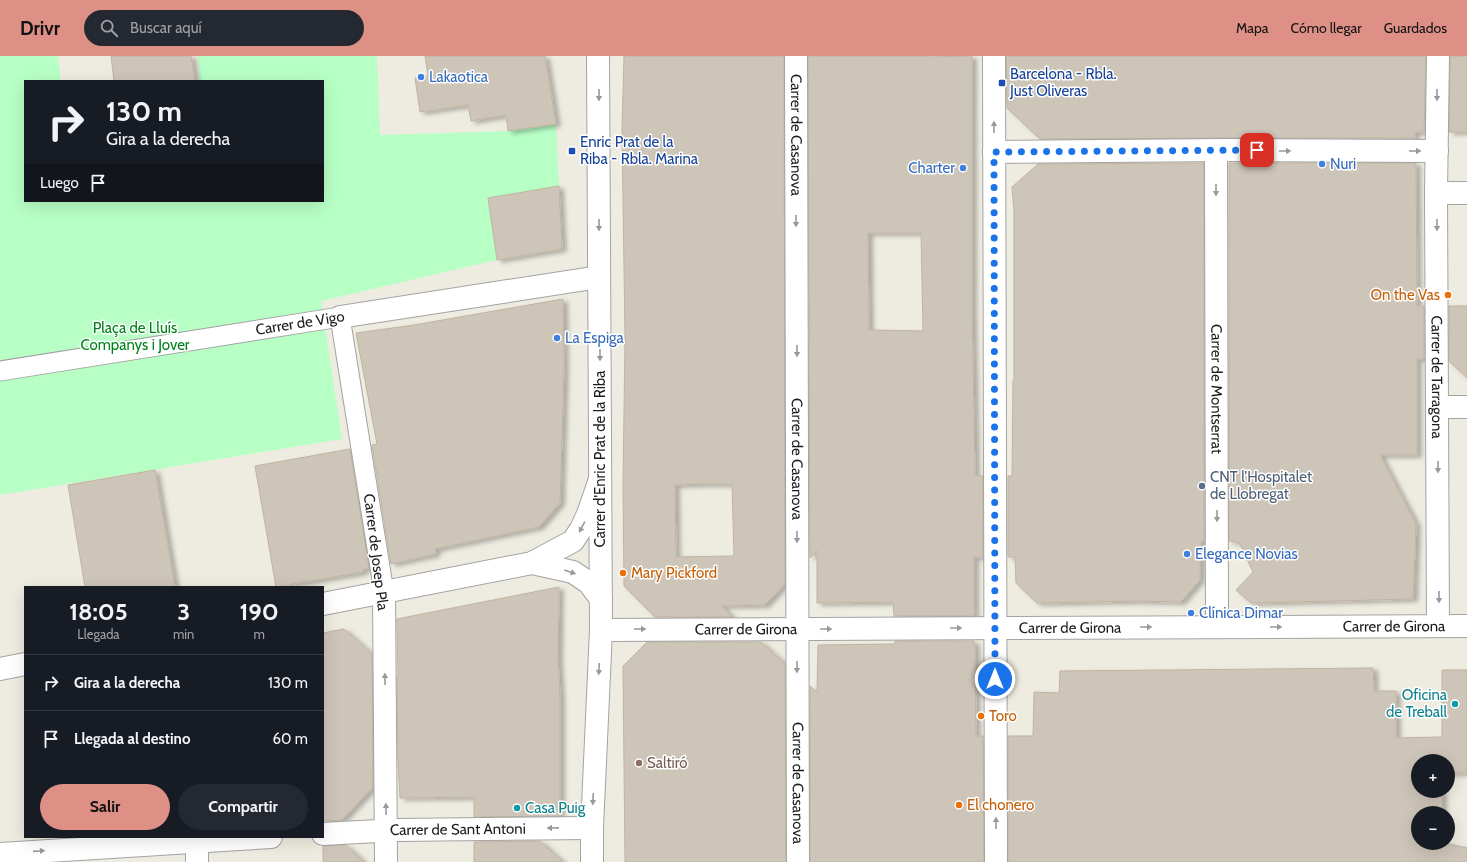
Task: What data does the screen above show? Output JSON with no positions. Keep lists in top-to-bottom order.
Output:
{
  "streets": {
    "street": [
      "Carrer de Casanova",
      "Carrer de Vigo",
      "Carrer de Tarragona",
      "Carrer de Montserrat",
      "Carrer d'Enric Prat de la Riba",
      "Carrer de Josep Pla",
      "Carrer de Girona",
      "Carrer de Sant Antoni"
    ]
  },
  "crossings": [
    ["Carrer de Casanova", "Carrer de Girona"],
    ["Carrer de Vigo", "Carrer d'Enric Prat de la Riba"],
    ["Carrer de Vigo", "Carrer de Josep Pla"],
    ["Carrer de Tarragona", "Carrer de Girona"],
    ["Carrer de Montserrat", "Carrer de Girona"],
    ["Carrer d'Enric Prat de la Riba", "Carrer de Girona"],
    ["Carrer d'Enric Prat de la Riba", "Carrer de Sant Antoni"],
    ["Carrer de Josep Pla", "Carrer de Sant Antoni"]
  ],
  "one_way": [
    "Carrer de Tarragona",
    "Carrer de Montserrat",
    "Carrer d'Enric Prat de la Riba",
    "Carrer de Josep Pla",
    "Carrer de Girona",
    "Carrer de Sant Antoni"
  ],
  "parks": ["Plaça de Lluís Companys i Jover"],
  "places": {
    "other": [
      "Lakaotica",
      "Nuri",
      "Charter",
      "On the Vas",
      "La Espiga",
      "CNT l'Hospitalet de Llobregat",
      "Elegance Novias",
      "Mary Pickford",
      "Clínica Dimar",
      "Oficina de Treball",
      "Toro",
      "Saltiró",
      "El chonero",
      "Casa Puig"
    ],
    "transit": ["Barcelona - Rbla. Just Oliveras", "Enric Prat de la Riba - Rbla. Marina"]
  },
  "page": {
    "header": "Drivr",
    "search": "Buscar aquí",
    "nav": ["Mapa", "Cómo llegar", "Guardados"],
    "turn": ["130 m", "Gira a la derecha"],
    "then": "Luego",
    "eta": [
      "18:05",
      "Llegada",
      "3",
      "min",
      "190",
      "m"
    ],
    "list": [
      {
        "name": "Gira a la derecha",
        "value": "130 m"
      },
      {
        "name": "Llegada al destino",
        "value": "60 m"
      }
    ],
    "map_buttons": ["+", "−"],
    "buttons": ["Salir", "Compartir"]
  }
}
